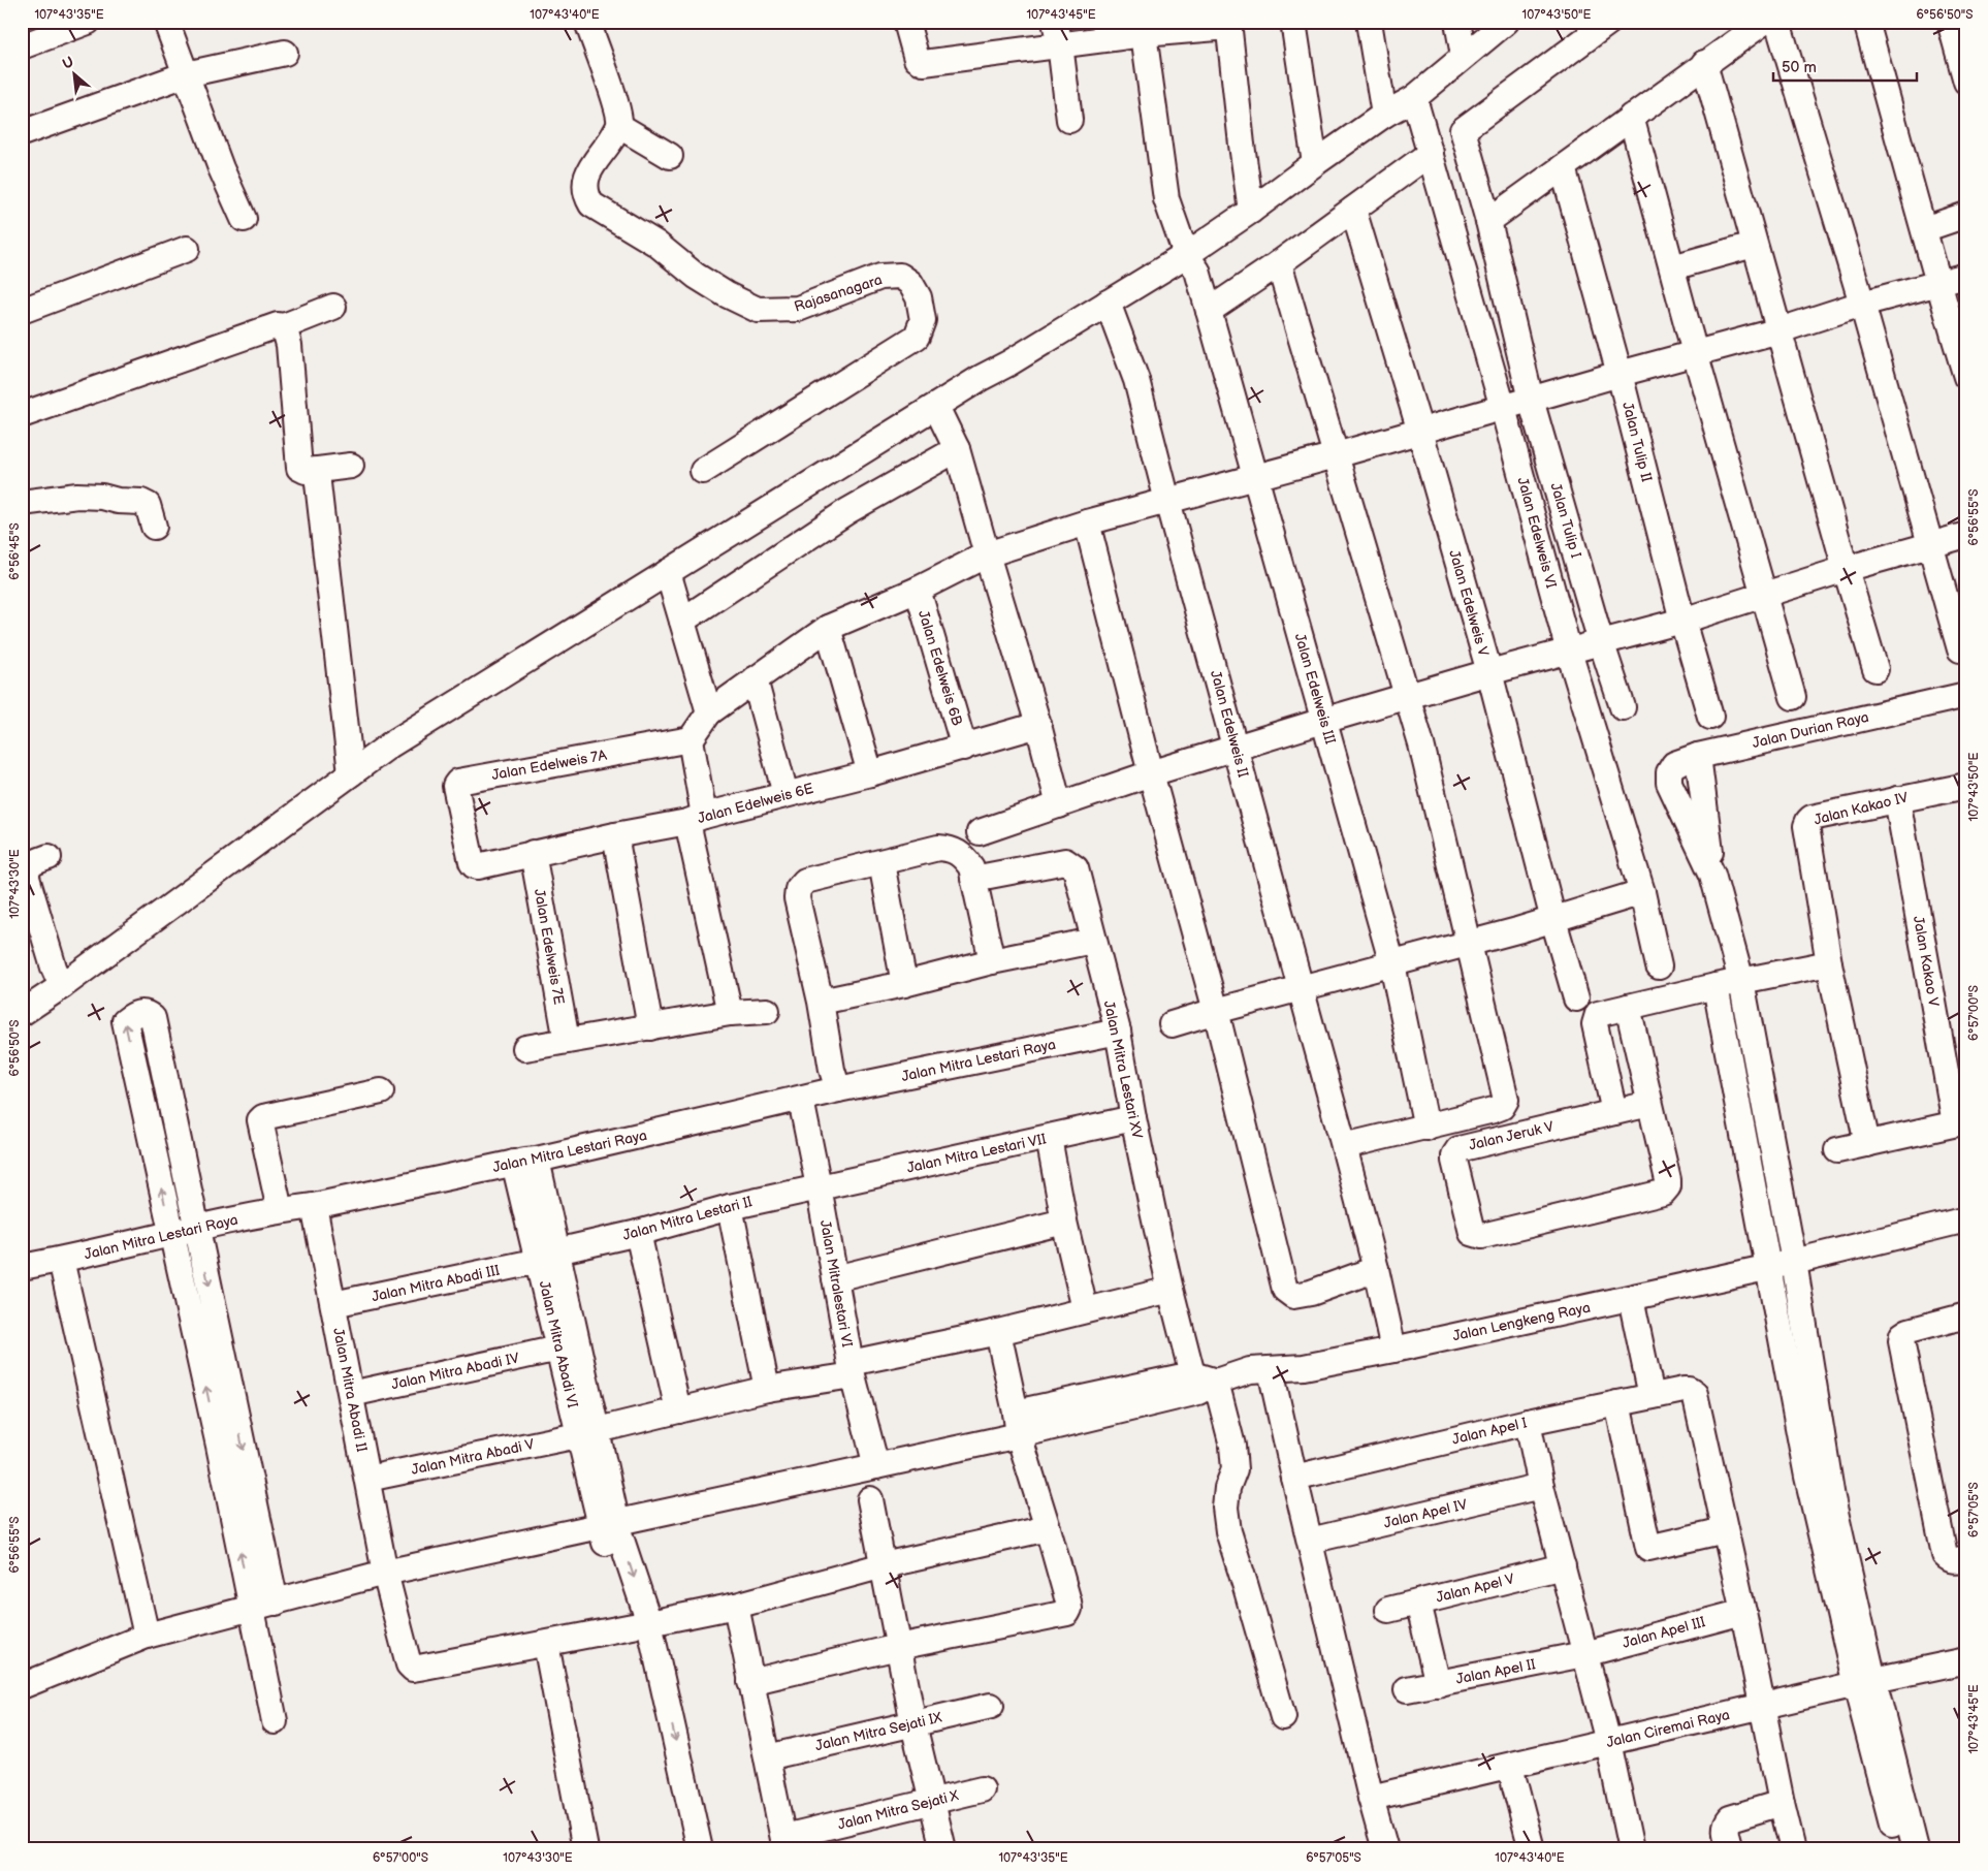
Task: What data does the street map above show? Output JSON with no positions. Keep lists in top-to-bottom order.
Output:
{
  "streets": {
    "street": [
      "Rajasanagara",
      "Jalan Tulip II",
      "Jalan Tulip I",
      "Jalan Edelweis VI",
      "Jalan Edelweis V",
      "Jalan Edelweis 6B",
      "Jalan Edelweis III",
      "Jalan Edelweis II",
      "Jalan Durian Raya",
      "Jalan Edelweis 7A",
      "Jalan Edelweis 6E",
      "Jalan Kakao IV",
      "Jalan Edelweis 7E",
      "Jalan Kakao V",
      "Jalan Mitra Lestari Raya",
      "Jalan Mitra Lestari XV",
      "Jalan Jeruk V",
      "Jalan Mitra Lestari VII",
      "Jalan Mitra Lestari II",
      "Jalan Mitra Abadi III",
      "Jalan Mitralestari VI",
      "Jalan Lengkeng Raya",
      "Jalan Mitra Abadi VI",
      "Jalan Mitra Abadi IV",
      "Jalan Mitra Abadi II",
      "Jalan Apel I",
      "Jalan Mitra Abadi V",
      "Jalan Apel IV",
      "Jalan Apel V",
      "Jalan Apel III",
      "Jalan Apel II",
      "Jalan Ciremai Raya",
      "Jalan Mitra Sejati IX",
      "Jalan Mitra Sejati X"
    ]
  },
  "crossings": [
    ["Jalan Tulip I", "Jalan Edelweis VI"],
    ["Jalan Edelweis 6B", "Jalan Edelweis 6E"],
    ["Jalan Edelweis II", "Jalan Lengkeng Raya"],
    ["Jalan Edelweis 7A", "Jalan Edelweis 6E"],
    ["Jalan Edelweis 6E", "Jalan Edelweis 7E"],
    ["Jalan Kakao IV", "Jalan Kakao V"],
    ["Jalan Mitra Lestari Raya", "Jalan Mitra Lestari XV"],
    ["Jalan Mitra Lestari Raya", "Jalan Mitralestari VI"],
    ["Jalan Mitra Lestari Raya", "Jalan Mitra Abadi II"],
    ["Jalan Mitra Lestari XV", "Jalan Mitra Lestari VII"],
    ["Jalan Mitra Lestari XV", "Jalan Mitra Abadi V"],
    ["Jalan Mitra Lestari VII", "Jalan Mitra Lestari II"],
    ["Jalan Mitra Lestari VII", "Jalan Mitralestari VI"],
    ["Jalan Mitra Lestari II", "Jalan Mitra Abadi III"],
    ["Jalan Mitra Lestari II", "Jalan Mitralestari VI"],
    ["Jalan Mitra Lestari II", "Jalan Mitra Abadi VI"],
    ["Jalan Mitra Abadi III", "Jalan Mitra Abadi VI"],
    ["Jalan Mitra Abadi III", "Jalan Mitra Abadi II"],
    ["Jalan Mitralestari VI", "Jalan Mitra Abadi V"],
    ["Jalan Mitra Abadi VI", "Jalan Mitra Abadi IV"],
    ["Jalan Mitra Abadi VI", "Jalan Mitra Abadi V"],
    ["Jalan Mitra Abadi IV", "Jalan Mitra Abadi II"],
    ["Jalan Mitra Abadi II", "Jalan Mitra Abadi V"],
    ["Jalan Apel I", "Jalan Apel III"],
    ["Jalan Apel I", "Jalan Ciremai Raya"],
    ["Jalan Apel III", "Jalan Apel II"]
  ],
  "scale_bar": "50 m",
  "north": "top left",
  "coordinates": [
    "107°43'35\"E",
    "107°43'40\"E",
    "107°43'45\"E",
    "107°43'50\"E",
    "6°56'50\"S",
    "6°56'55\"S",
    "6°56'45\"S",
    "107°43'30\"E",
    "6°57'00\"S",
    "6°57'05\"S"
  ]
}
